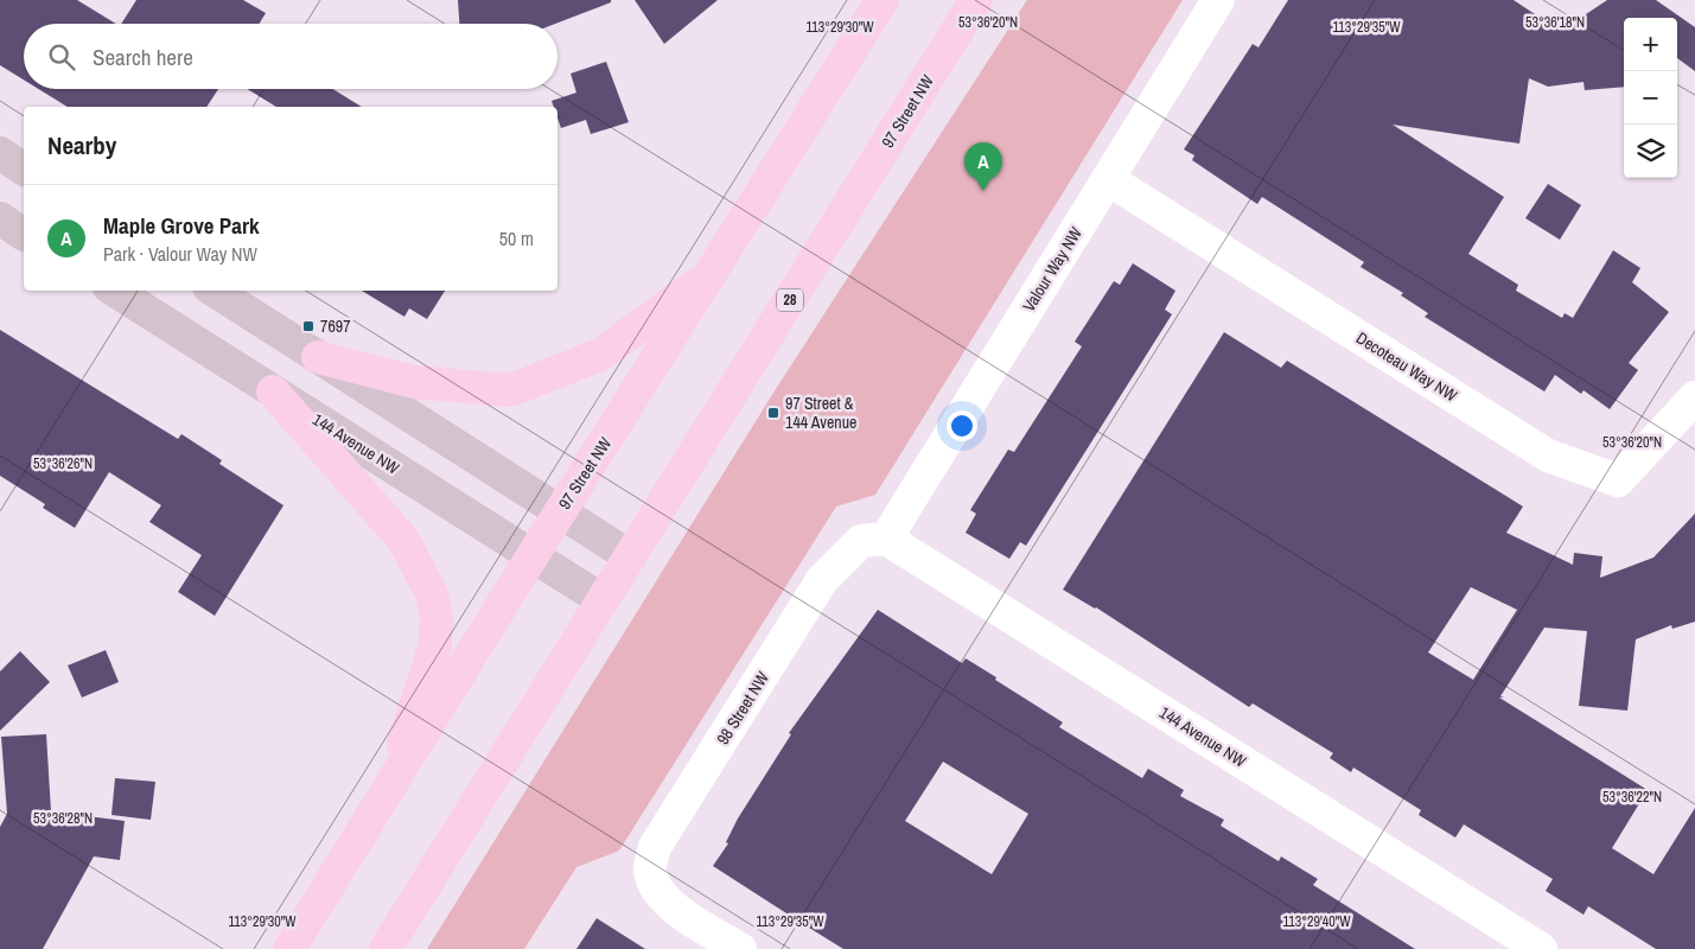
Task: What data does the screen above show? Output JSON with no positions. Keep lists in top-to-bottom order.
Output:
{
  "streets": {
    "main road": ["97 Street NW", "28"],
    "street": [
      "Valour Way NW",
      "Decoteau Way NW",
      "144 Avenue NW",
      "98 Street NW"
    ]
  },
  "crossings": [
    ["97 Street NW", "144 Avenue NW"],
    ["Valour Way NW", "Decoteau Way NW"],
    ["Valour Way NW", "144 Avenue NW"],
    ["Valour Way NW", "98 Street NW"],
    ["144 Avenue NW", "98 Street NW"]
  ],
  "places": {
    "transit": ["7697", "97 Street & 144 Avenue"]
  },
  "page": {
    "map_buttons": ["+", "−"],
    "search": "Search here",
    "heading": "Nearby",
    "pins": "A",
    "list": [
      {
        "mark": "A",
        "name": "Maple Grove Park",
        "note": "Park · Valour Way NW",
        "value": "50 m"
      }
    ]
  },
  "coordinates": [
    "53°36'20\"N",
    "53°36'18\"N",
    "113°29'30\"W",
    "113°29'35\"W",
    "53°36'26\"N",
    "53°36'22\"N",
    "53°36'28\"N",
    "113°29'40\"W"
  ]
}
